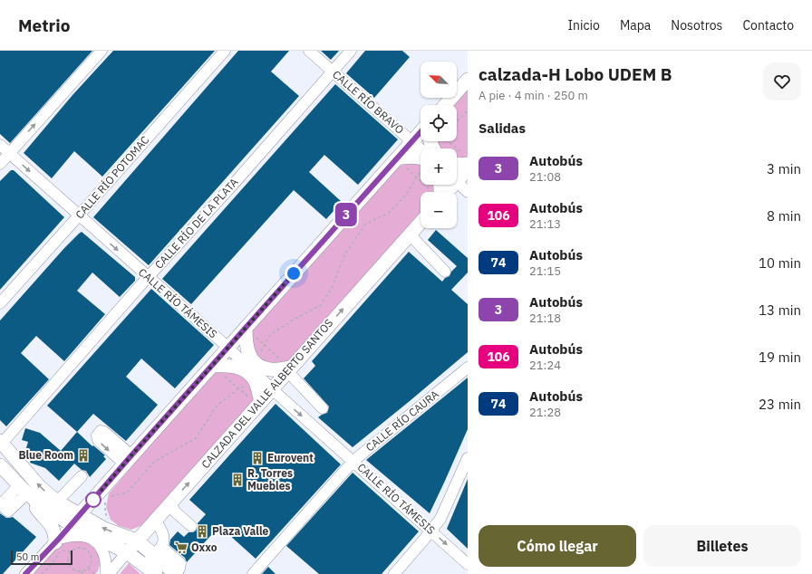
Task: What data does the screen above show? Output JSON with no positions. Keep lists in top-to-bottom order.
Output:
{
  "streets": {
    "main road": ["CALZADA DEL VALLE ALBERTO SANTOS"],
    "street": [
      "CALLE RÍO BRAVO",
      "CALLE RÍO POTOMAC",
      "CALLE RÍO DE LA PLATA",
      "CALLE RÍO TÁMESIS",
      "CALLE RÍO CAURA"
    ]
  },
  "crossings": [
    ["CALLE RÍO BRAVO", "CALLE RÍO DE LA PLATA"],
    ["CALLE RÍO POTOMAC", "CALLE RÍO TÁMESIS"],
    ["CALLE RÍO DE LA PLATA", "CALLE RÍO TÁMESIS"],
    ["CALLE RÍO TÁMESIS", "CALZADA DEL VALLE ALBERTO SANTOS"],
    ["CALLE RÍO TÁMESIS", "CALLE RÍO CAURA"]
  ],
  "one_way": ["CALLE RÍO TÁMESIS"],
  "places": {
    "building": [
      "Blue Room",
      "Eurovent",
      "R. Torres Muebles",
      "Plaza Valle"
    ],
    "supermarket": ["Oxxo"]
  },
  "lines": ["bus line 3"],
  "scale_bar": "50 m",
  "north": "top left",
  "page": {
    "header": "Metrio",
    "nav": [
      "Inicio",
      "Mapa",
      "Nosotros",
      "Contacto"
    ],
    "on_map": "3",
    "heading": [
      ["calzada-H Lobo UDEM B", "A pie · 4 min · 250 m"],
      "Salidas"
    ],
    "map_buttons": ["+", "−"],
    "list": [
      {
        "mark": "3",
        "name": "Autobús",
        "note": "21:08",
        "value": "3 min"
      },
      {
        "mark": "106",
        "name": "Autobús",
        "note": "21:13",
        "value": "8 min"
      },
      {
        "mark": "74",
        "name": "Autobús",
        "note": "21:15",
        "value": "10 min"
      },
      {
        "mark": "3",
        "name": "Autobús",
        "note": "21:18",
        "value": "13 min"
      },
      {
        "mark": "106",
        "name": "Autobús",
        "note": "21:24",
        "value": "19 min"
      },
      {
        "mark": "74",
        "name": "Autobús",
        "note": "21:28",
        "value": "23 min"
      }
    ],
    "buttons": ["Cómo llegar", "Billetes"],
    "scale": "50 m"
  }
}
